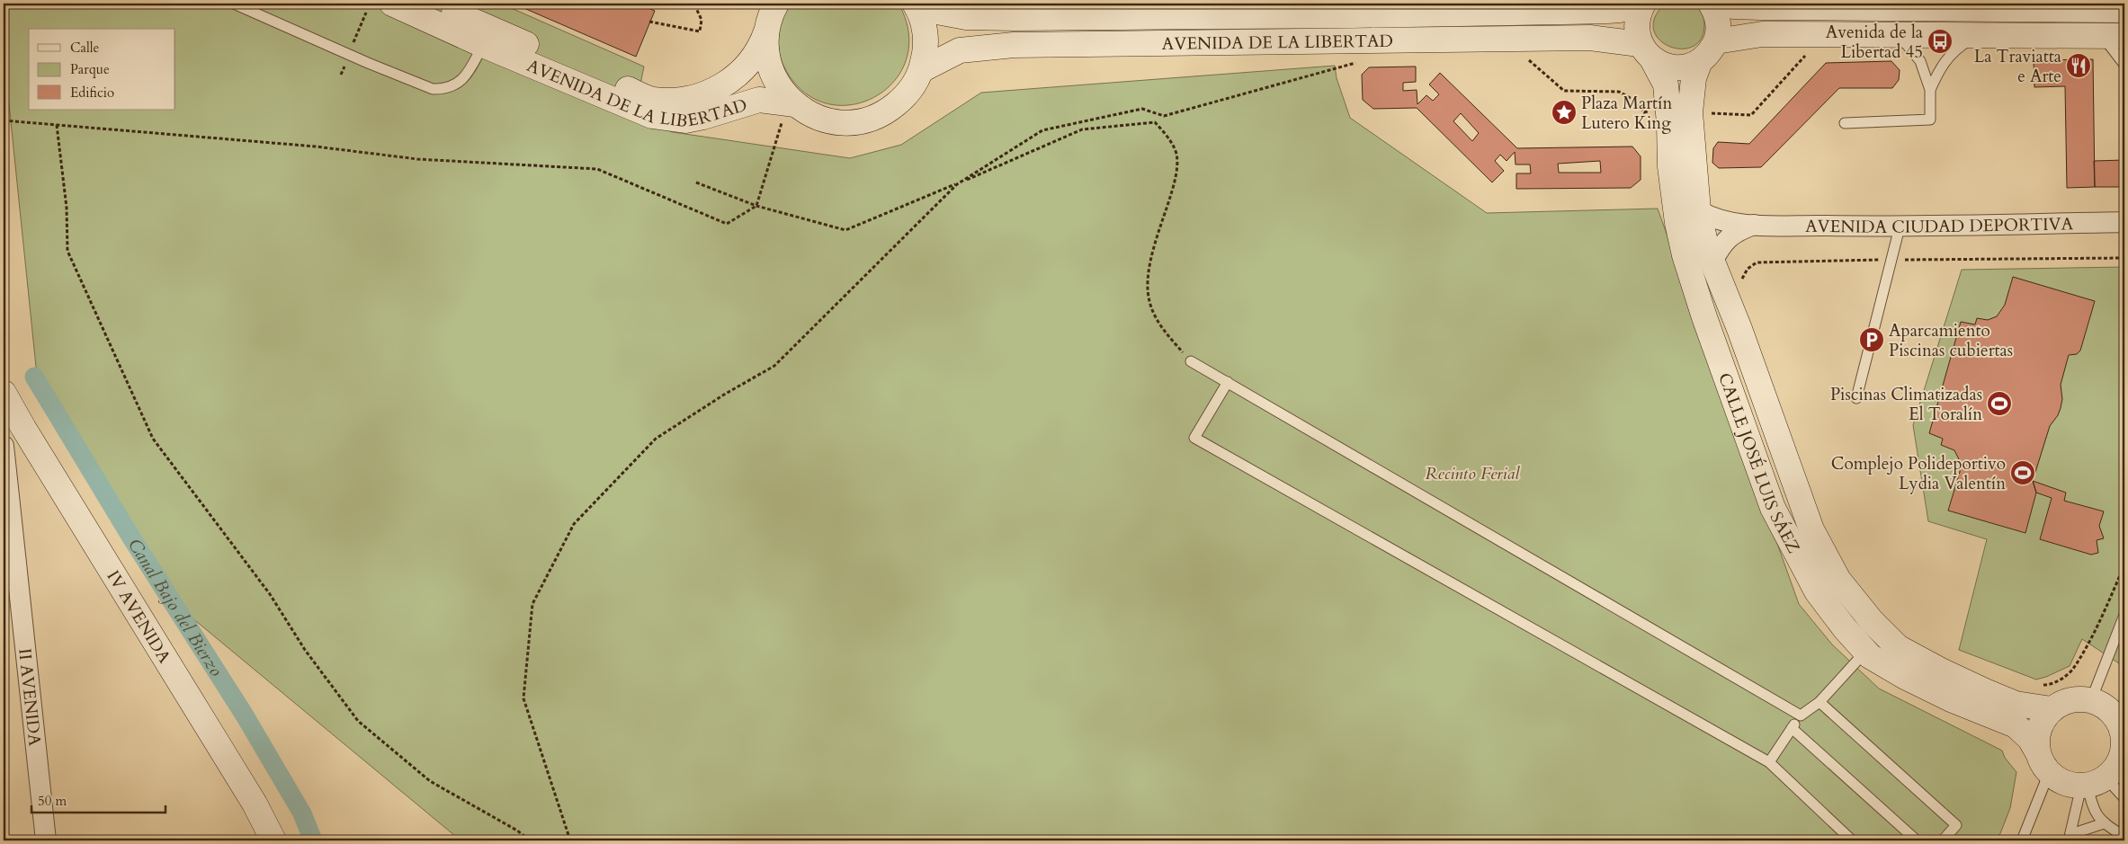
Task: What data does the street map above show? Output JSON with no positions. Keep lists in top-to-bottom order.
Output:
{
  "streets": {
    "street": [
      "AVENIDA DE LA LIBERTAD",
      "AVENIDA CIUDAD DEPORTIVA",
      "CALLE JOSÉ LUIS SÁEZ",
      "IV AVENIDA",
      "II AVENIDA"
    ]
  },
  "crossings": [
    ["AVENIDA DE LA LIBERTAD", "CALLE JOSÉ LUIS SÁEZ"],
    ["AVENIDA CIUDAD DEPORTIVA", "CALLE JOSÉ LUIS SÁEZ"]
  ],
  "water": ["Canal Bajo del Bierzo"],
  "parks": ["Recinto Ferial"],
  "places": {
    "bus stop": ["Avenida de la Libertad 45"],
    "restaurant": ["La Traviatta e Arte"],
    "place": ["Plaza Martín Lutero King"],
    "parking": ["Aparcamiento Piscinas cubiertas"],
    "sports": ["Piscinas Climatizadas El Toralín", "Complejo Polideportivo Lydia Valentín"]
  },
  "legend": ["Calle", "Parque", "Edificio"],
  "scale_bar": "50 m"
}
